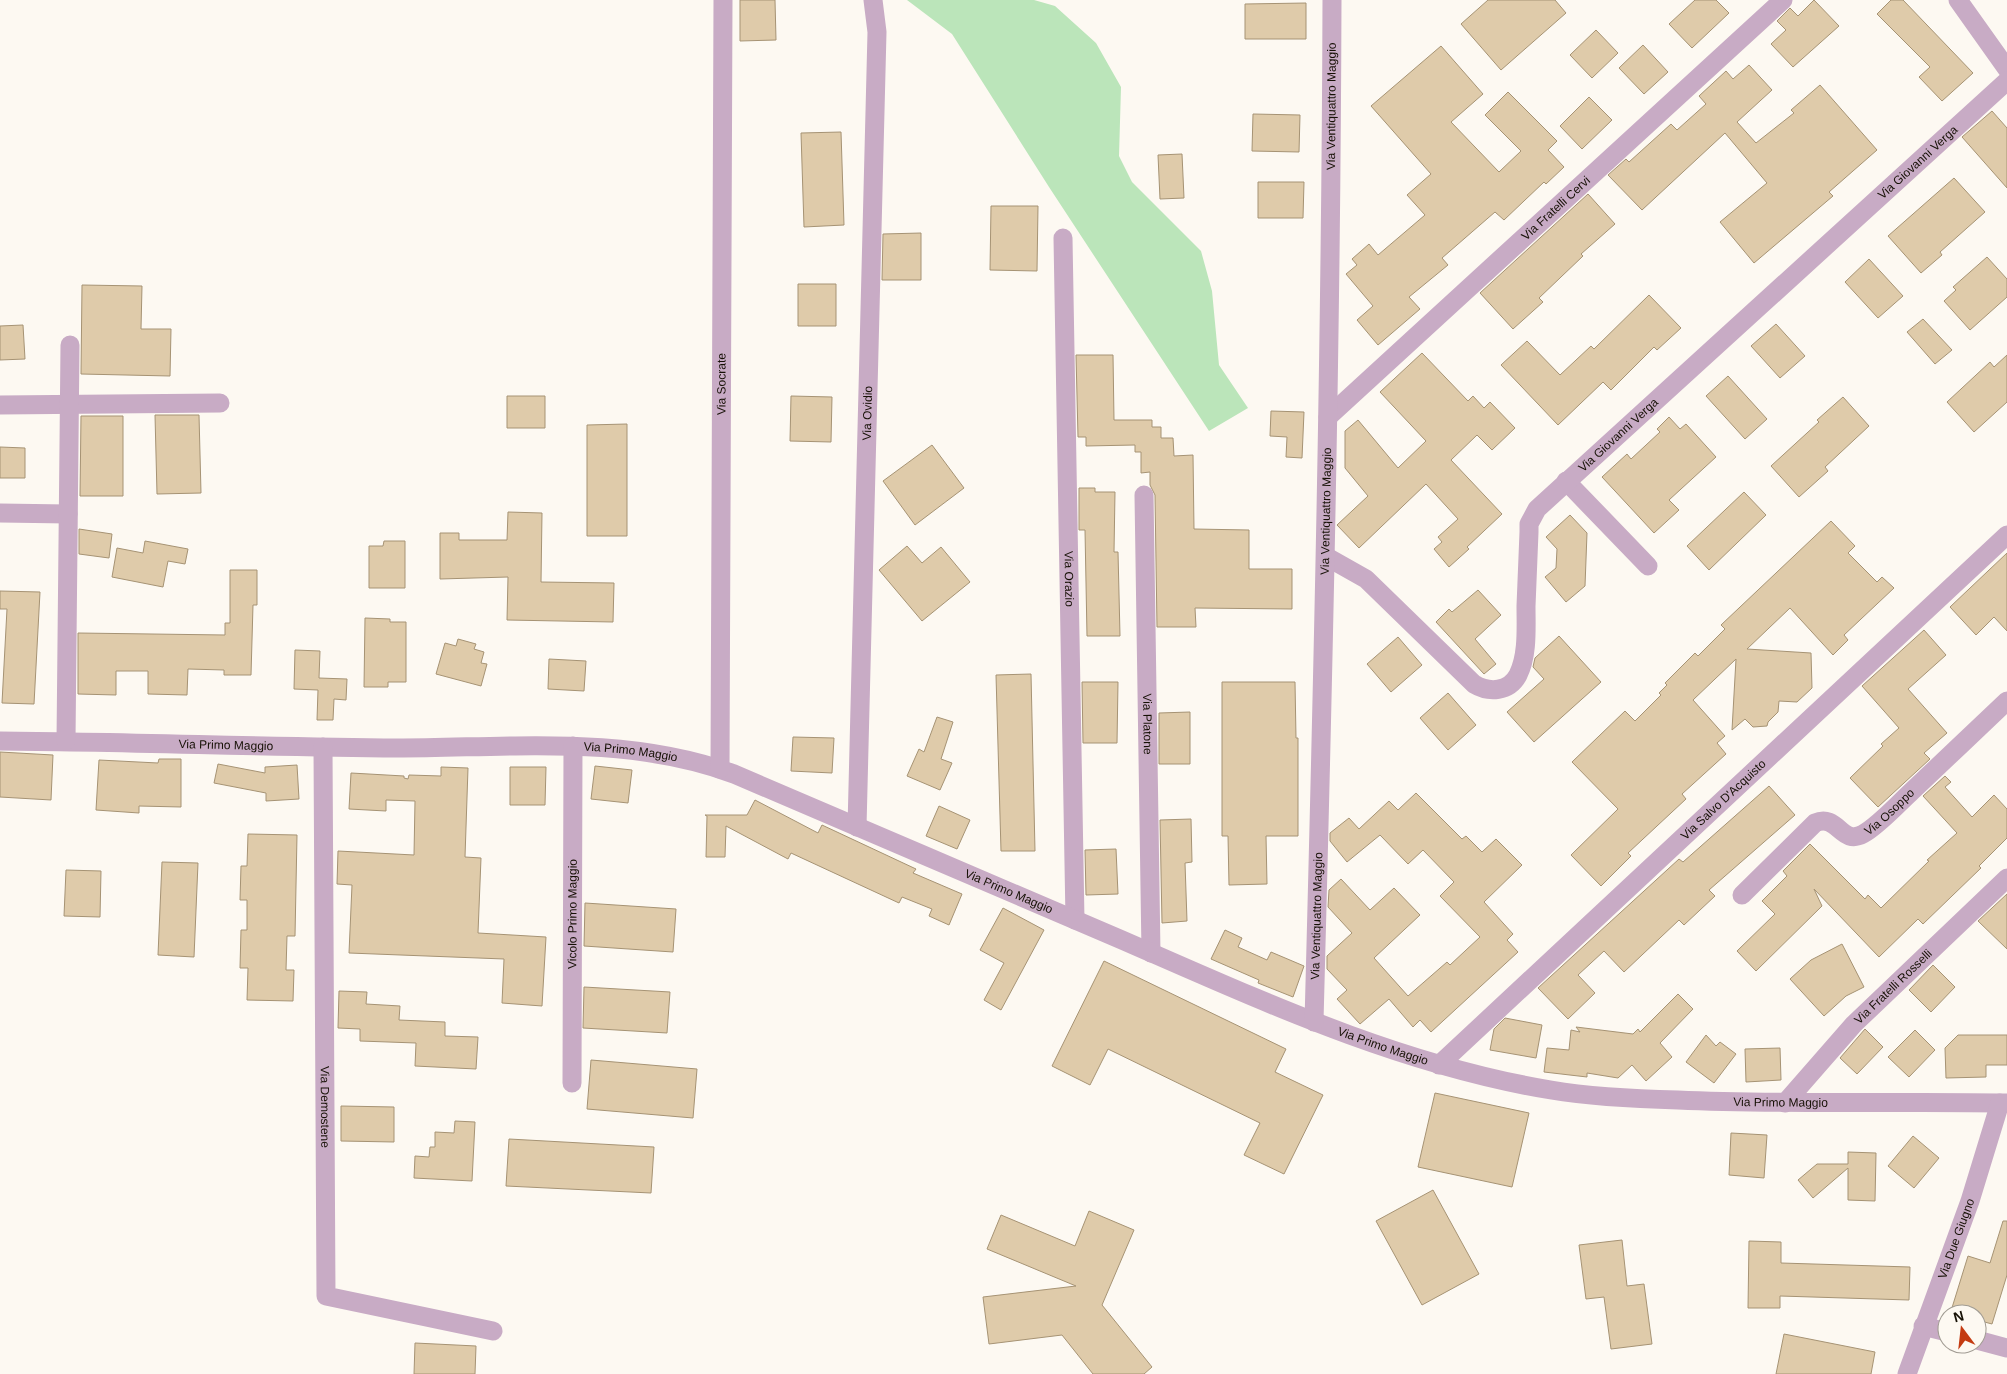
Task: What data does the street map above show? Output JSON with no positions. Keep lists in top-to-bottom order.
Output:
{
  "streets": {
    "street": [
      "Via Ventiquattro Maggio",
      "Via Giovanni Verga",
      "Via Fratelli Cervi",
      "Via Socrate",
      "Via Ovidio",
      "Via Orazio",
      "Via Platone",
      "Via Primo Maggio",
      "Via Salvo D'Acquisto",
      "Via Osoppo",
      "Vicolo Primo Maggio",
      "Via Fratelli Rosselli",
      "Via Demostene",
      "Via Due Giugno"
    ]
  },
  "crossings": [
    ["Via Ventiquattro Maggio", "Via Giovanni Verga"],
    ["Via Ventiquattro Maggio", "Via Fratelli Cervi"],
    ["Via Ventiquattro Maggio", "Via Primo Maggio"],
    ["Via Socrate", "Via Primo Maggio"],
    ["Via Ovidio", "Via Primo Maggio"],
    ["Via Orazio", "Via Primo Maggio"],
    ["Via Platone", "Via Primo Maggio"],
    ["Via Primo Maggio", "Via Salvo D'Acquisto"],
    ["Via Primo Maggio", "Vicolo Primo Maggio"],
    ["Via Primo Maggio", "Via Fratelli Rosselli"],
    ["Via Primo Maggio", "Via Demostene"],
    ["Via Primo Maggio", "Via Due Giugno"]
  ],
  "north": "top"
}
